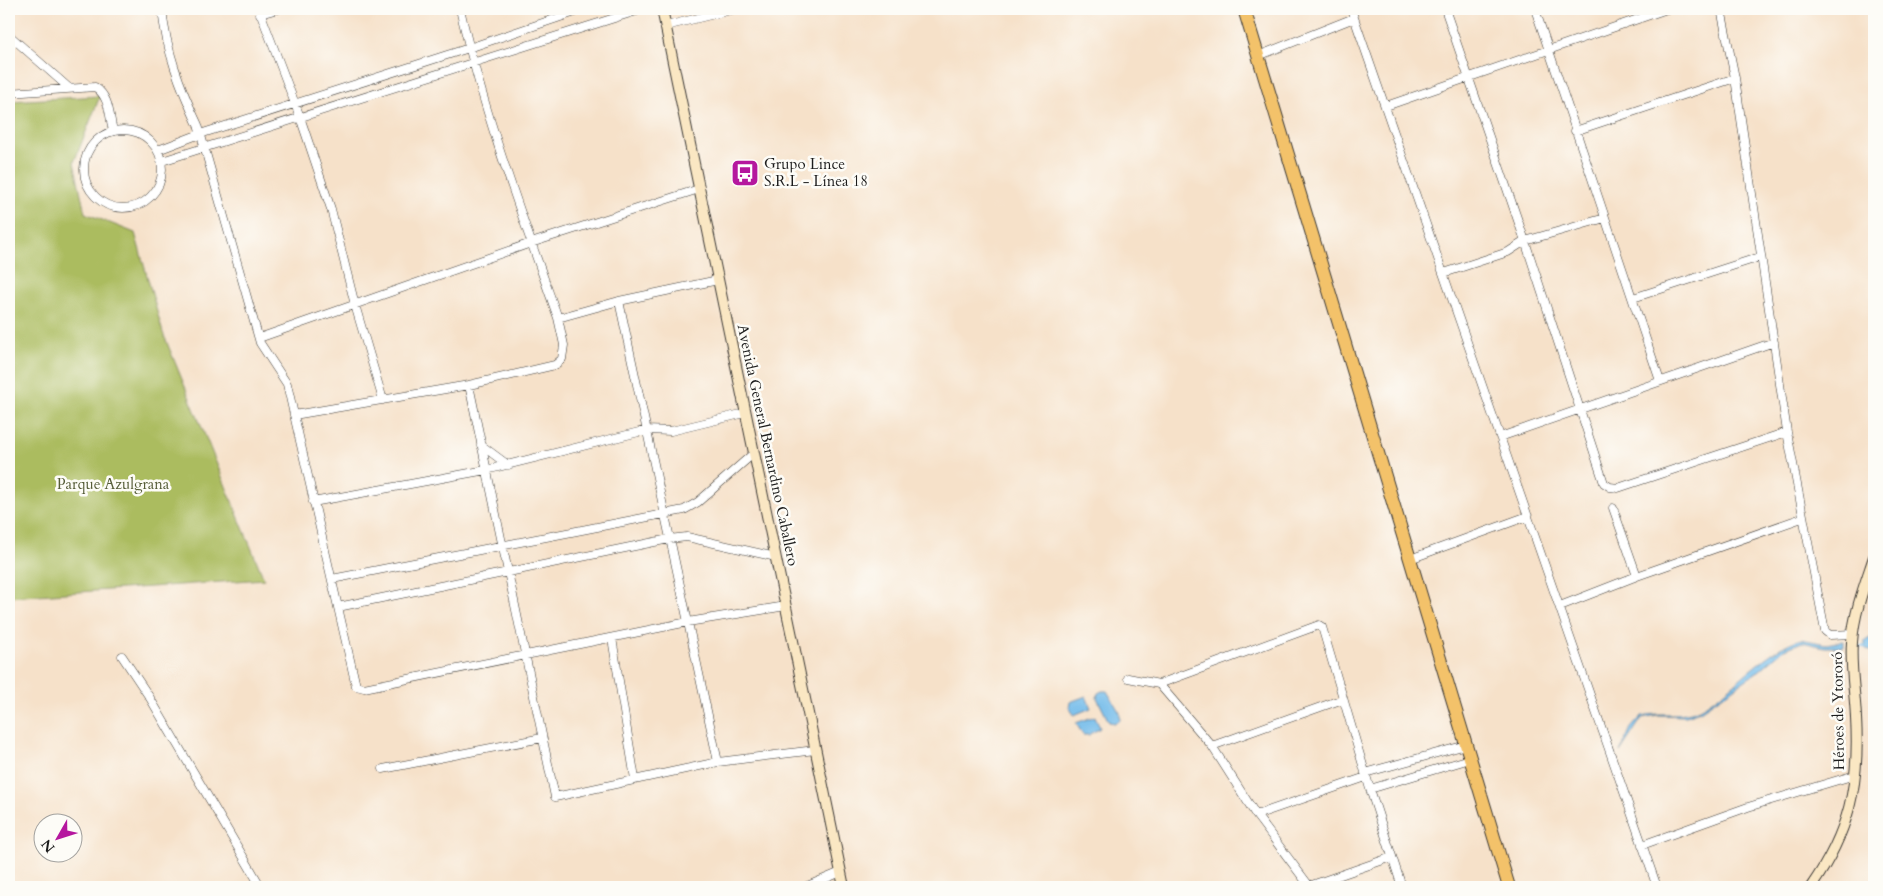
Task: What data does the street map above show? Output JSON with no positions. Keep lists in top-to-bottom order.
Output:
{
  "streets": {
    "main road": ["Avenida General Bernardino Caballero", "Héroes de Ytororó"]
  },
  "parks": ["Parque Azulgrana"],
  "places": {
    "bus stop": ["Grupo Lince S.R.L - Línea 18"]
  },
  "north": "bottom left"
}
